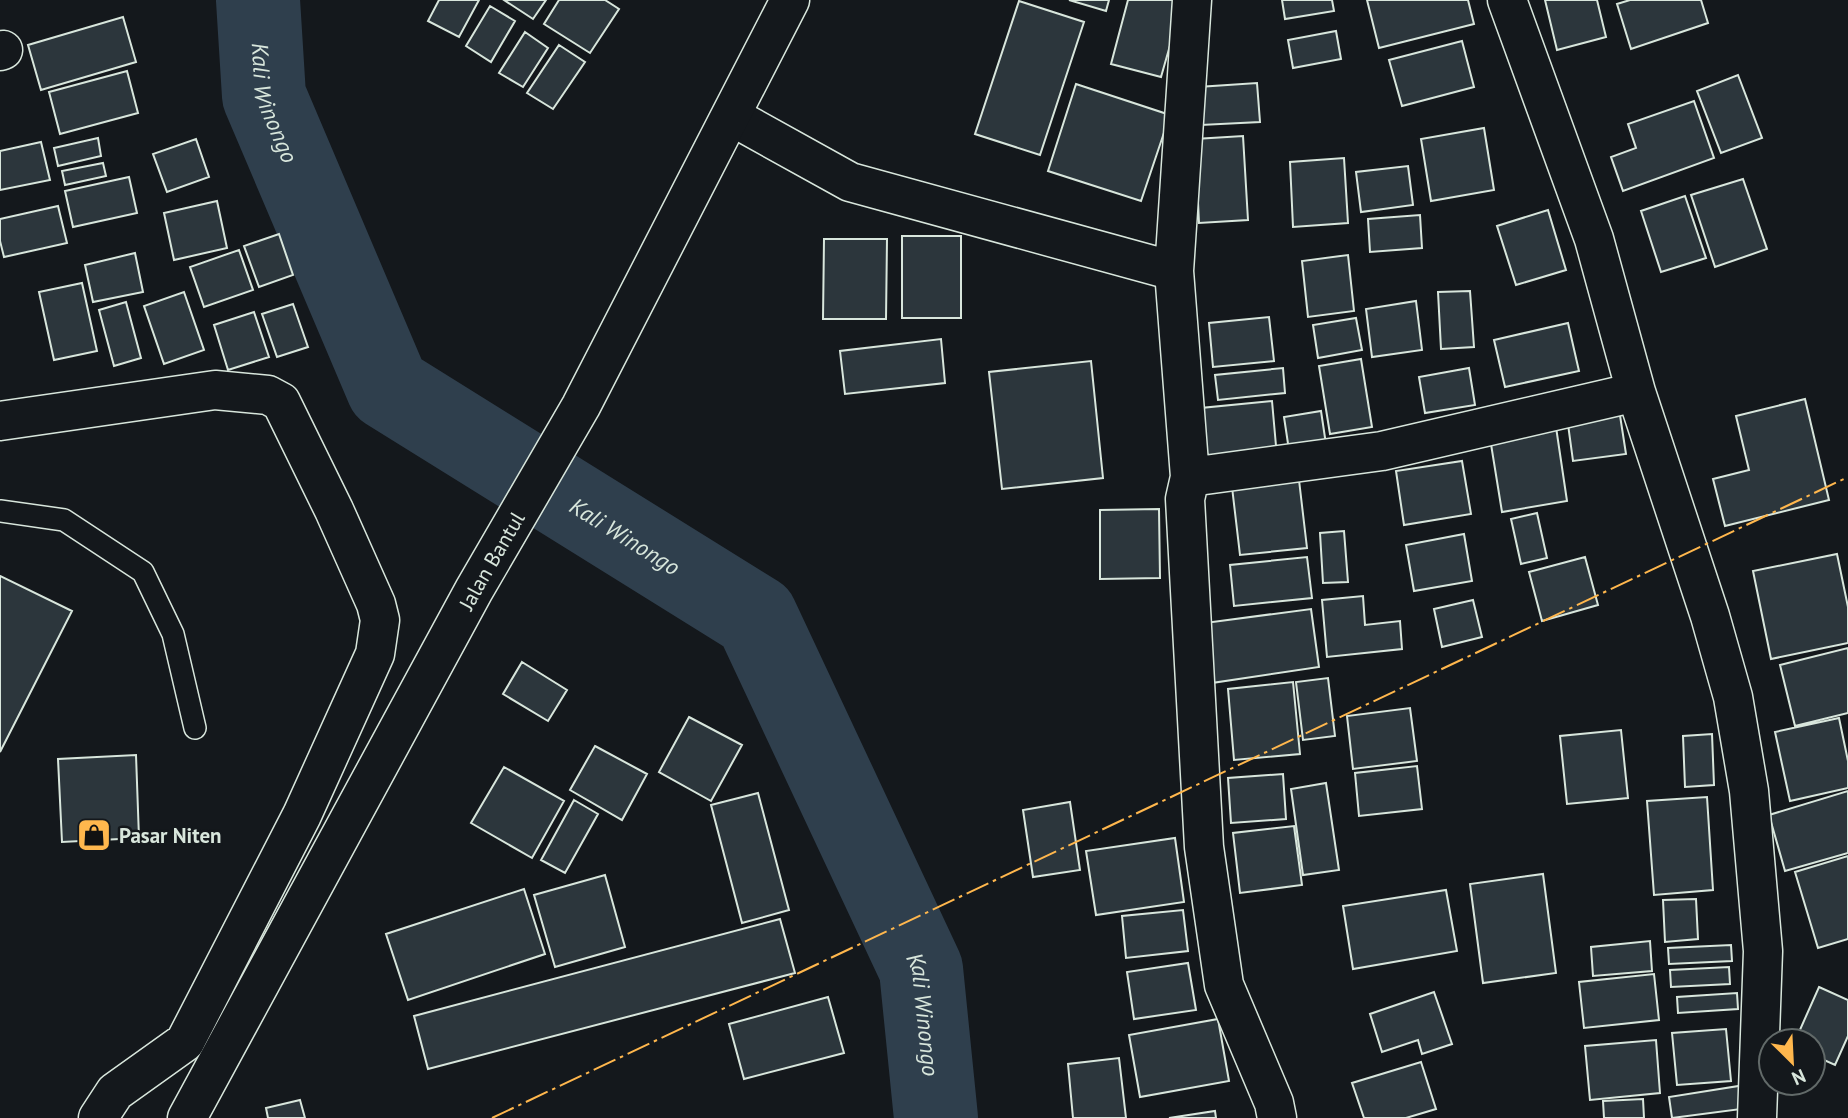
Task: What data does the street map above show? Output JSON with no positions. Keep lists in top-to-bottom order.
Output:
{
  "streets": {
    "street": ["Jalan Bantul"]
  },
  "water": ["Kali Winongo"],
  "places": {
    "shop": ["Pasar Niten"]
  },
  "north": "bottom right"
}
